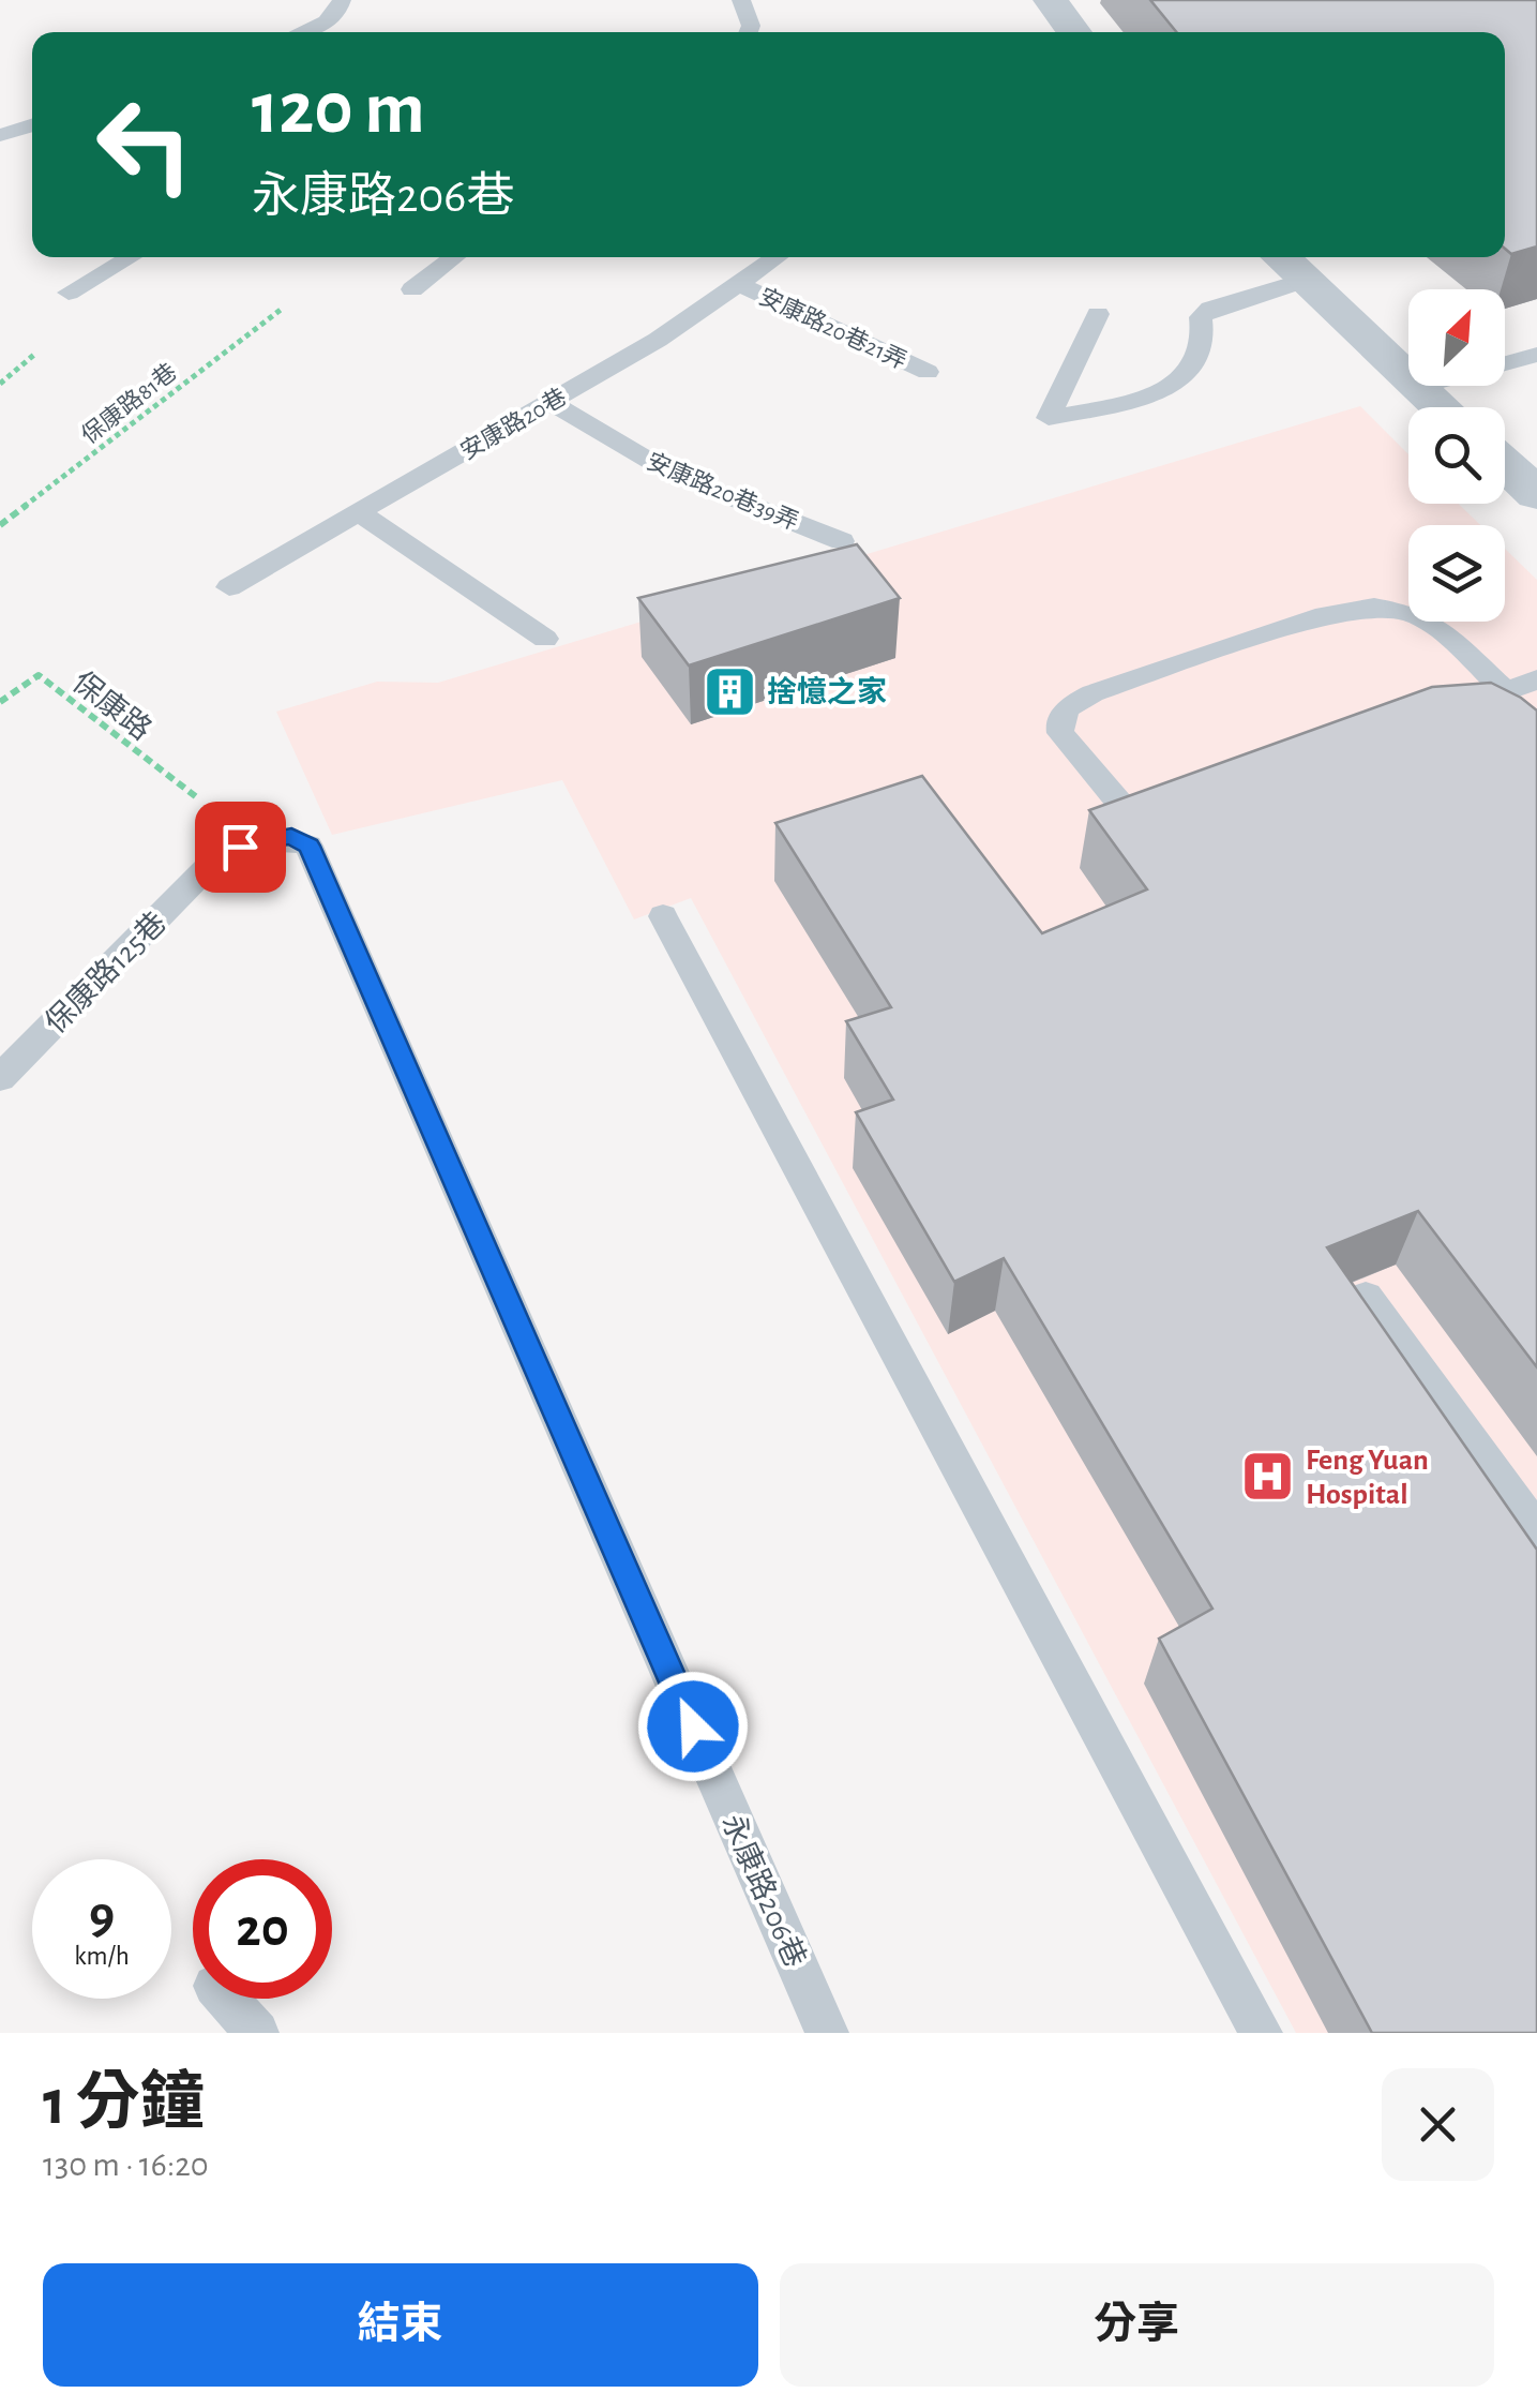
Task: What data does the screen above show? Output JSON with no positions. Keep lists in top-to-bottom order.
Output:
{
  "streets": {
    "lane": [
      "安康路20巷21弄",
      "安康路20巷",
      "安康路20巷39弄",
      "保康路125巷",
      "永康路206巷"
    ],
    "path": ["保康路81巷", "保康路"]
  },
  "crossings": [
    ["安康路20巷21弄", "安康路20巷"],
    ["安康路20巷", "安康路20巷39弄"],
    ["保康路125巷", "永康路206巷"]
  ],
  "places": {
    "building": ["捨憶之家"],
    "hospital": ["Feng Yuan Hospital"]
  },
  "north": "top right",
  "page": {
    "turn": ["120 m", "永康路206巷"],
    "speed": "9 km/h",
    "limit": "20",
    "heading": ["1 分鐘", "130 m · 16:20"],
    "buttons": ["結束", "分享"]
  }
}
